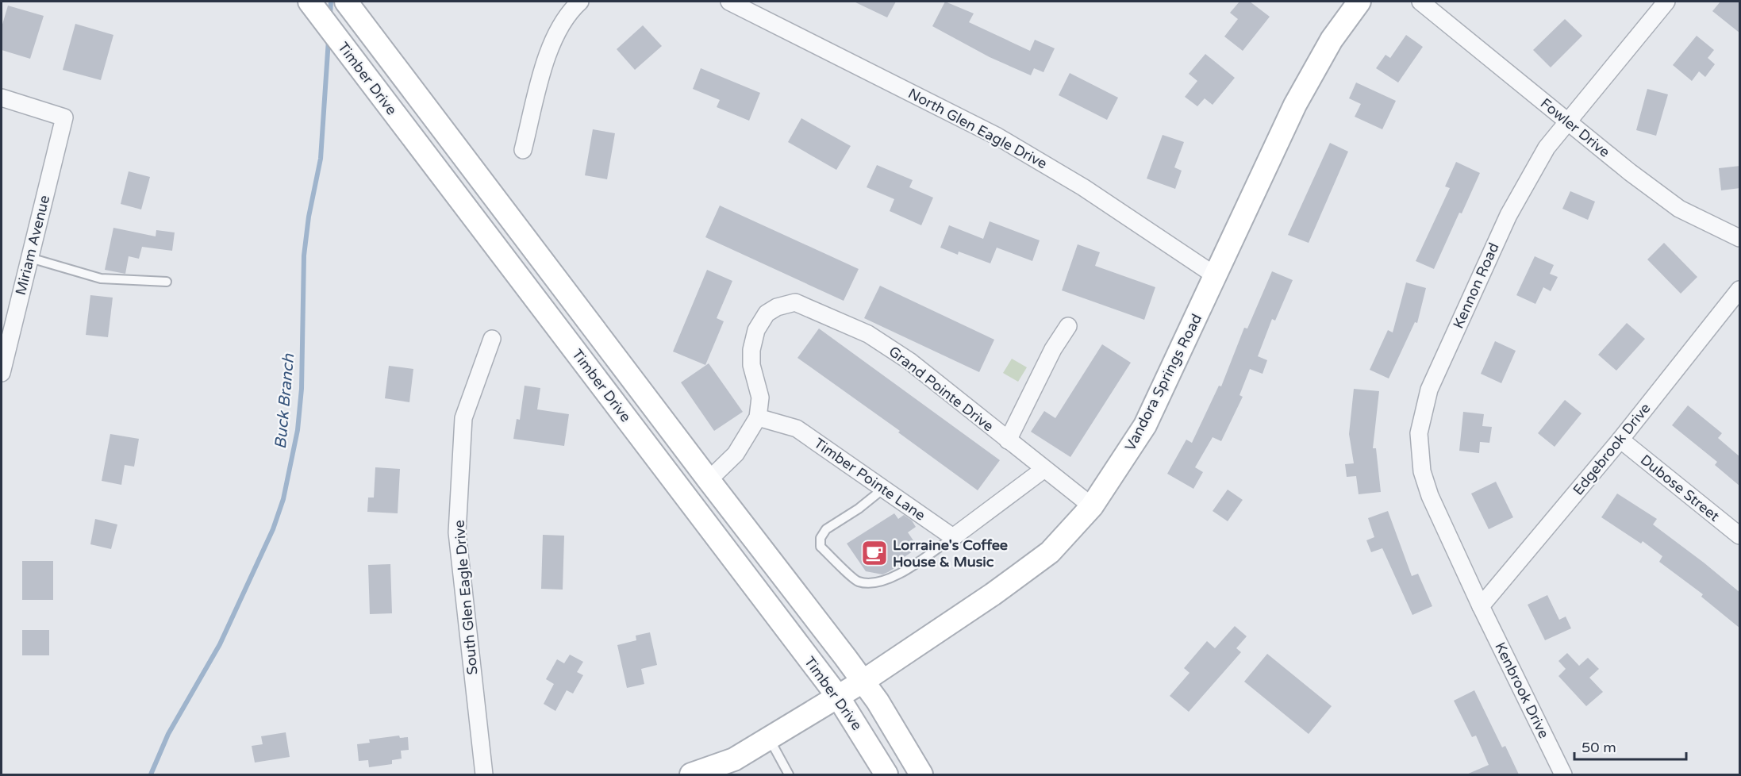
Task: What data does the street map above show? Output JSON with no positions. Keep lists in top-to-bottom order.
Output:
{
  "streets": {
    "main road": ["Timber Drive", "Vandora Springs Road"],
    "street": [
      "Fowler Drive",
      "North Glen Eagle Drive",
      "Miriam Avenue",
      "Kennon Road",
      "Grand Pointe Drive",
      "Edgebrook Drive",
      "Timber Pointe Lane",
      "Dubose Street",
      "South Glen Eagle Drive",
      "Kenbrook Drive"
    ]
  },
  "crossings": [
    ["Timber Drive", "Vandora Springs Road"],
    ["Timber Drive", "Grand Pointe Drive"],
    ["Fowler Drive", "Kennon Road"],
    ["North Glen Eagle Drive", "Vandora Springs Road"],
    ["Kennon Road", "Edgebrook Drive"],
    ["Kennon Road", "Kenbrook Drive"],
    ["Vandora Springs Road", "Grand Pointe Drive"],
    ["Grand Pointe Drive", "Timber Pointe Lane"],
    ["Edgebrook Drive", "Dubose Street"],
    ["Edgebrook Drive", "Kenbrook Drive"]
  ],
  "water": ["Buck Branch"],
  "places": {
    "cafe": ["Lorraine's Coffee House & Music"]
  },
  "scale_bar": "50 m"
}
